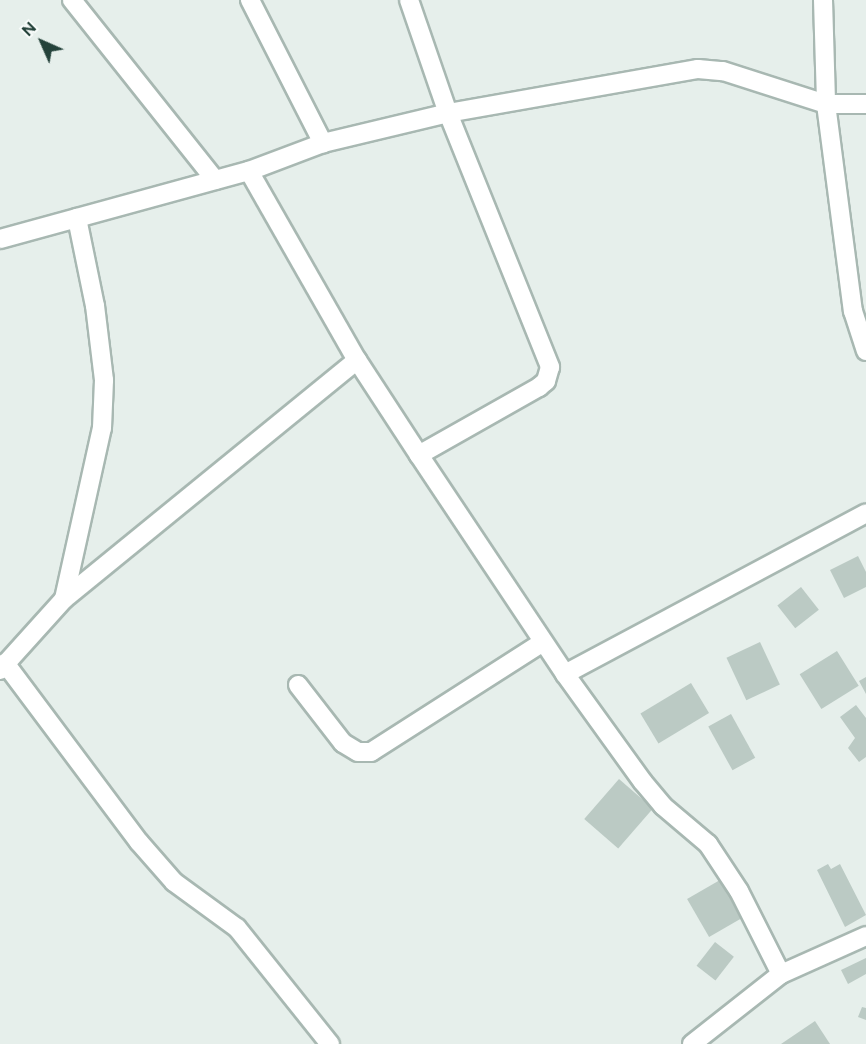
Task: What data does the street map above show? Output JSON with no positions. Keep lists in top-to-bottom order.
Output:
{
  "north": "top left"
}
